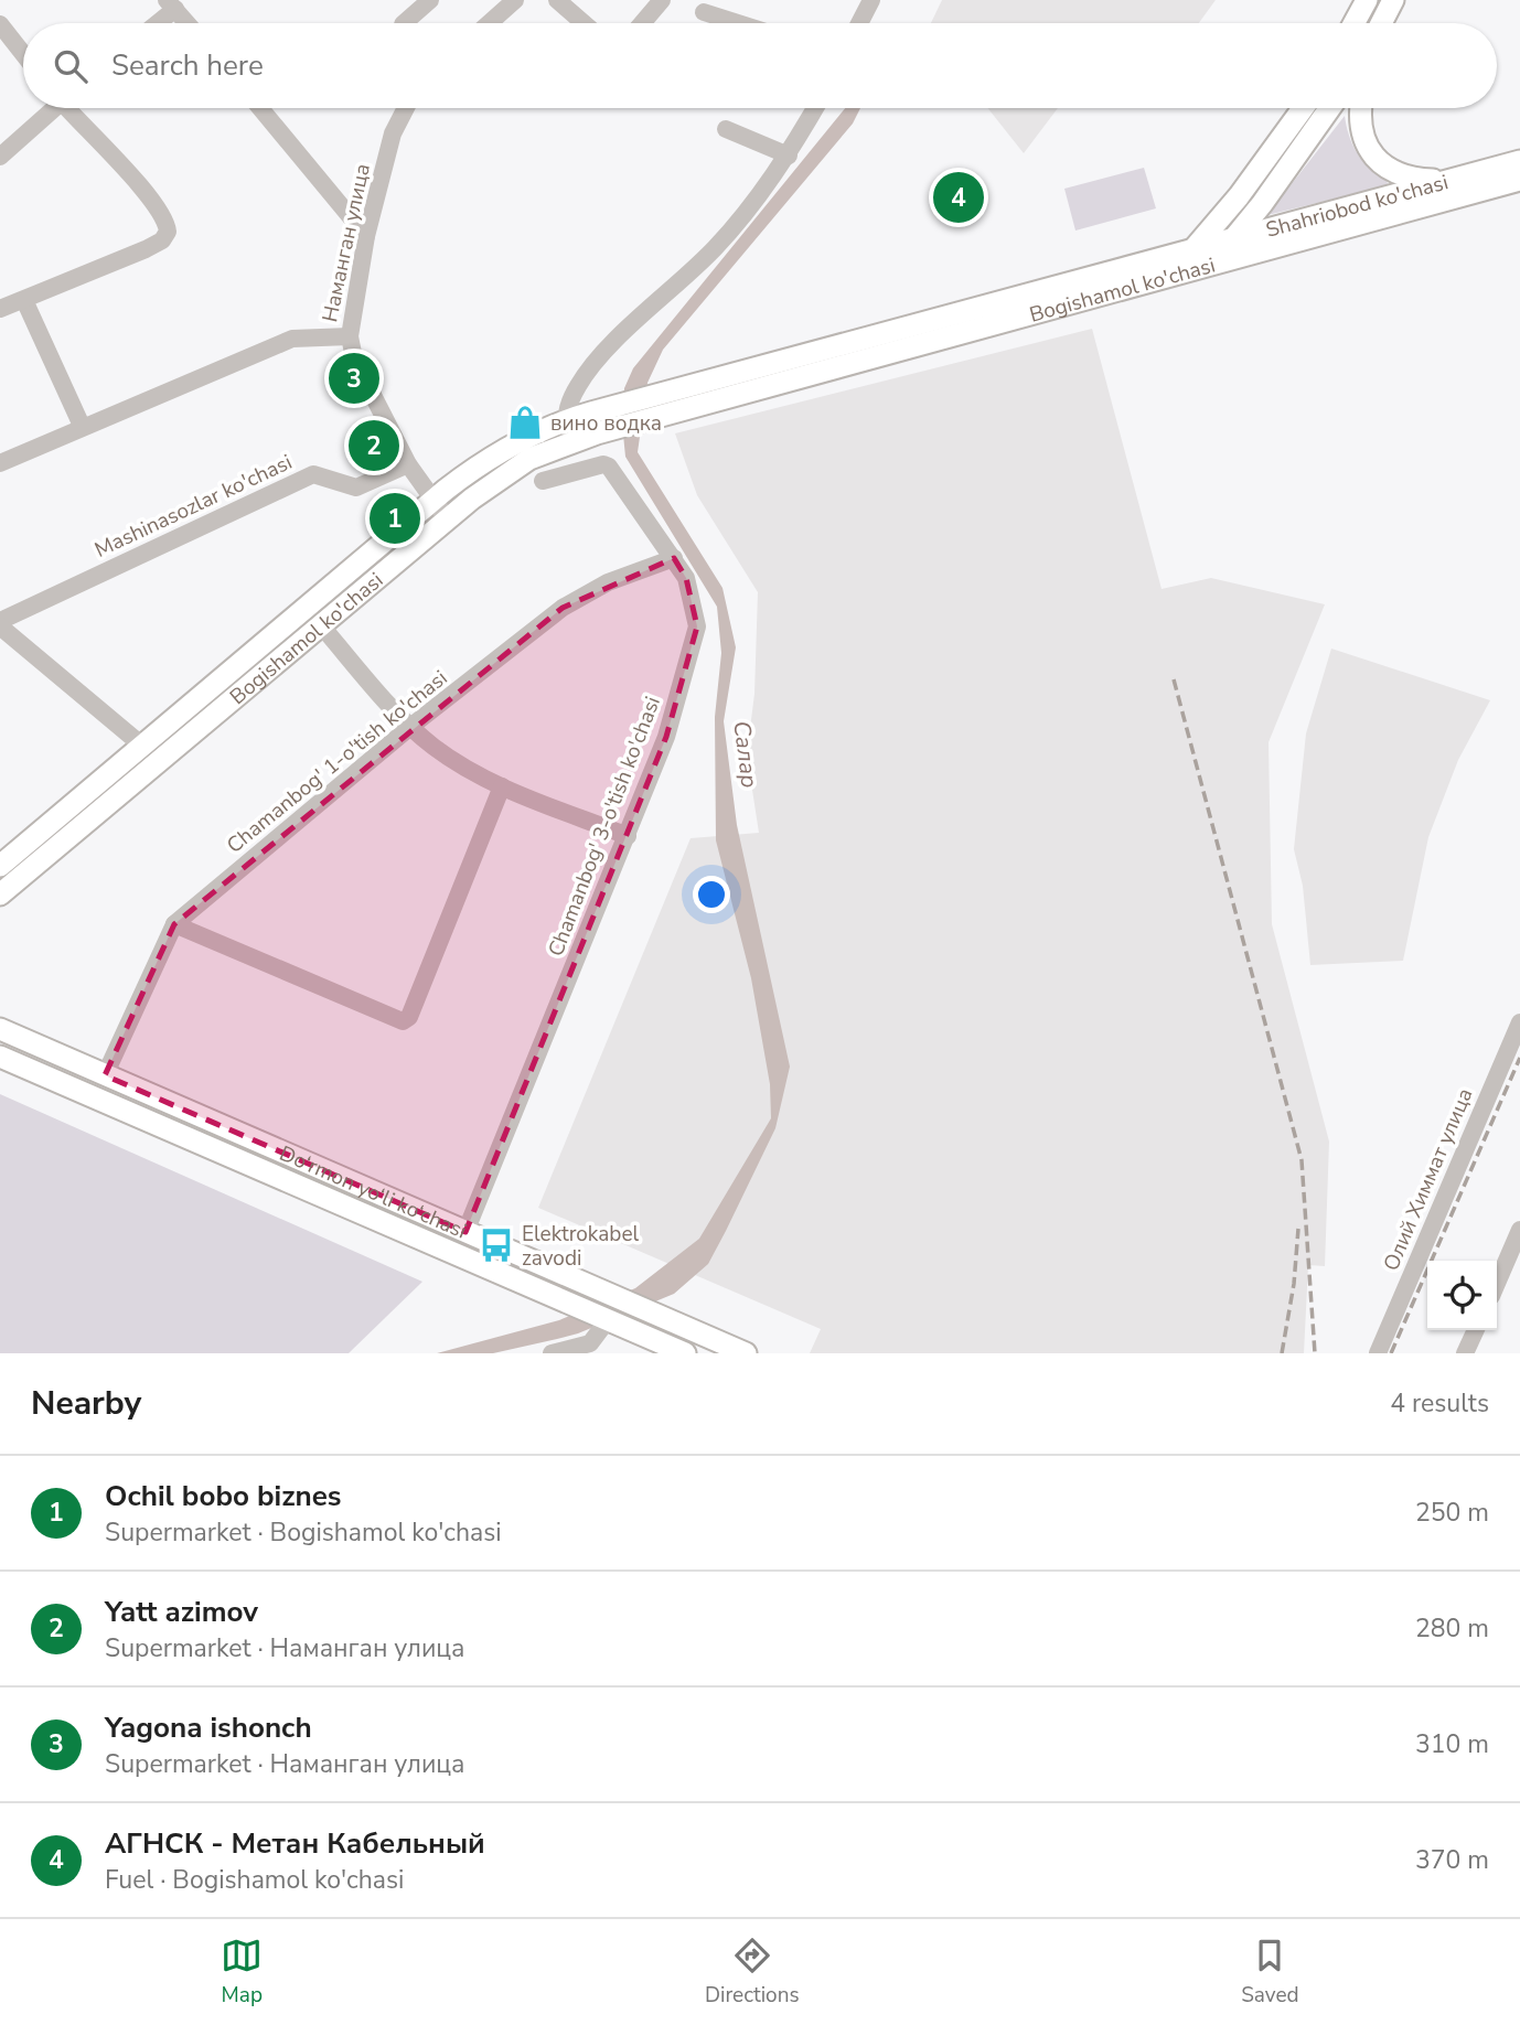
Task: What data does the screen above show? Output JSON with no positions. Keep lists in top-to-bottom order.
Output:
{
  "streets": {
    "main road": ["Shahriobod ko'chasi", "Bogishamol ko'chasi", "Do‘rmon yo‘li ko‘chasi"],
    "street": [
      "Наманган улица",
      "Mashinasozlar ko'chasi",
      "Chamanbog' 1-o'tish ko'chasi",
      "Chamanbog' 3-o'tish ko'chasi",
      "Олий Химмат улица"
    ]
  },
  "crossings": [
    ["Shahriobod ko'chasi", "Bogishamol ko'chasi"],
    ["Наманган улица", "Bogishamol ko'chasi"],
    ["Наманган улица", "Mashinasozlar ko'chasi"],
    ["Chamanbog' 1-o'tish ko'chasi", "Chamanbog' 3-o'tish ko'chasi"],
    ["Chamanbog' 1-o'tish ko'chasi", "Do‘rmon yo‘li ko‘chasi"],
    ["Chamanbog' 3-o'tish ko'chasi", "Do‘rmon yo‘li ko‘chasi"]
  ],
  "water": ["Салар"],
  "places": {
    "shop": ["вино водка"],
    "bus stop": ["Elektrokabel zavodi"]
  },
  "page": {
    "search": "Search here",
    "pins": [
      "4",
      "3",
      "2",
      "1"
    ],
    "heading": ["Nearby", "4 results"],
    "list": [
      {
        "mark": "1",
        "name": "Ochil bobo biznes",
        "note": "Supermarket · Bogishamol ko'chasi",
        "value": "250 m"
      },
      {
        "mark": "2",
        "name": "Yatt azimov",
        "note": "Supermarket · Наманган улица",
        "value": "280 m"
      },
      {
        "mark": "3",
        "name": "Yagona ishonch",
        "note": "Supermarket · Наманган улица",
        "value": "310 m"
      },
      {
        "mark": "4",
        "name": "АГНСК - Метан Кабельный",
        "note": "Fuel · Bogishamol ko'chasi",
        "value": "370 m"
      }
    ],
    "nav": ["Map", "Directions", "Saved"]
  }
}
